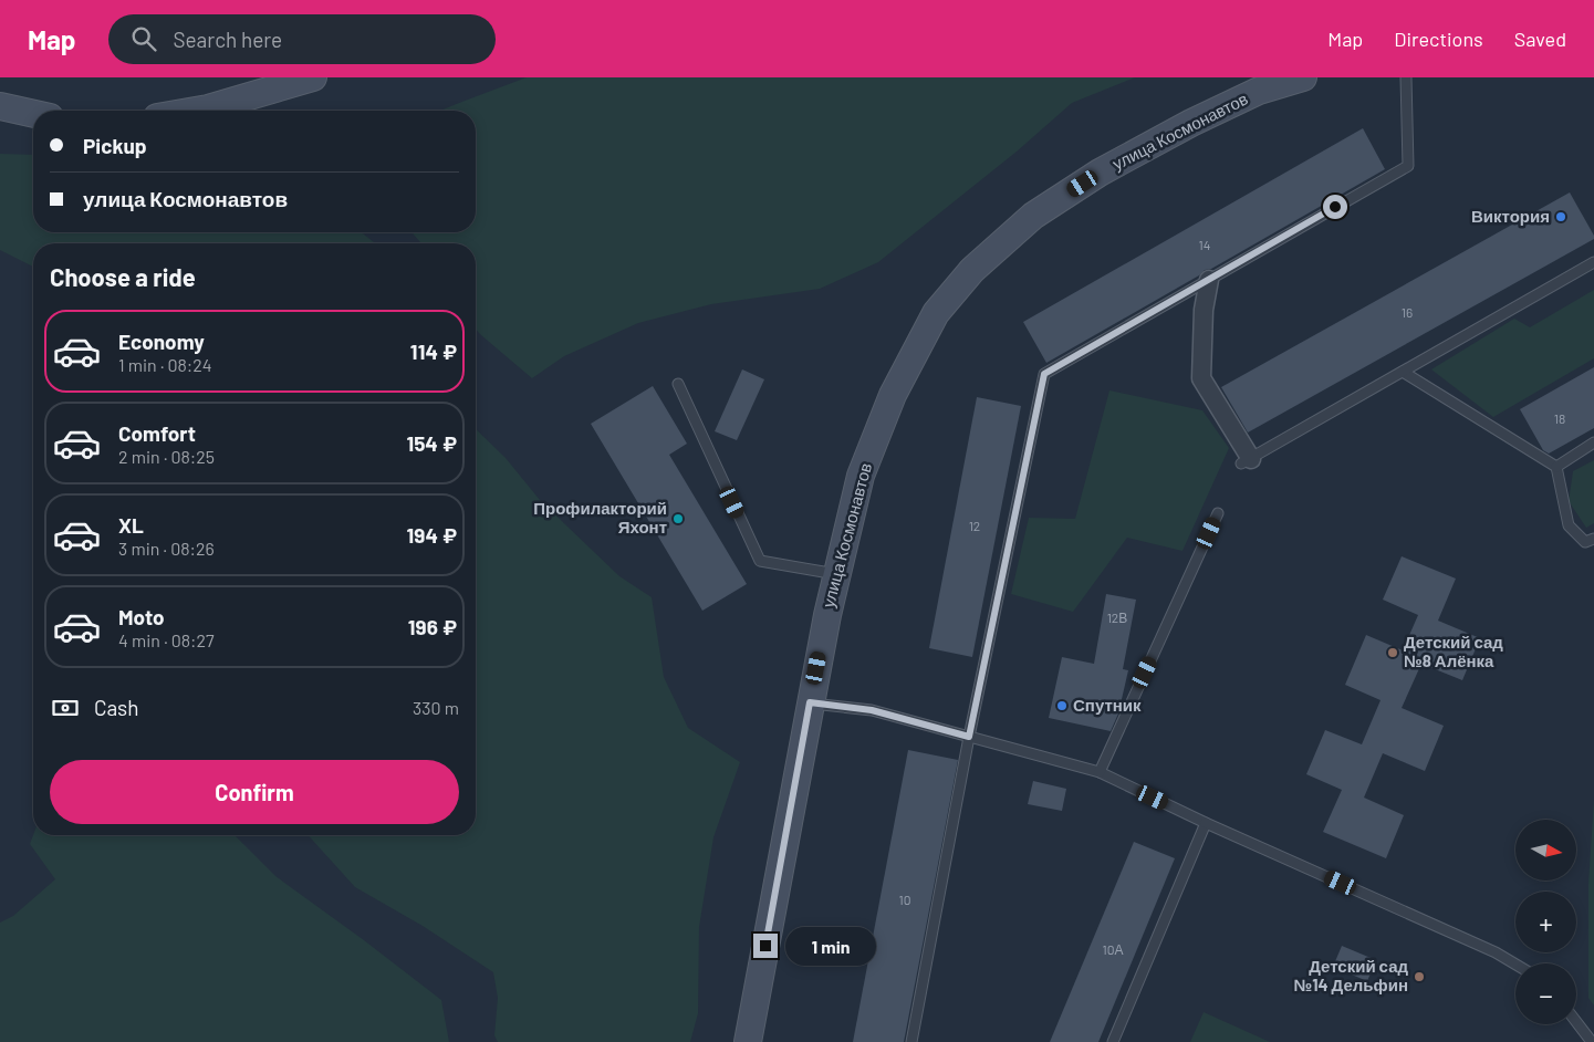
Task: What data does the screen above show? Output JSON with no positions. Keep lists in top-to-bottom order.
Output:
{
  "streets": {
    "street": ["улица Космонавтов"]
  },
  "places": [
    "Виктория",
    "Профилакторий Яхонт",
    "Детский сад №8 Алёнка",
    "Спутник",
    "Детский сад №14 Дельфин"
  ],
  "house_numbers": [
    "14",
    "16",
    "18",
    "12",
    "12В",
    "10",
    "10А"
  ],
  "north": "right",
  "page": {
    "header": "Map",
    "search": "Search here",
    "nav": ["Map", "Directions", "Saved"],
    "banner": ["Pickup", "улица Космонавтов"],
    "heading": "Choose a ride",
    "list": [
      {
        "name": "Economy",
        "note": "1 min · 08:24",
        "value": "114 ₽"
      },
      {
        "name": "Comfort",
        "note": "2 min · 08:25",
        "value": "154 ₽"
      },
      {
        "name": "XL",
        "note": "3 min · 08:26",
        "value": "194 ₽"
      },
      {
        "name": "Moto",
        "note": "4 min · 08:27",
        "value": "196 ₽"
      }
    ],
    "pay": ["Cash", "330 m"],
    "buttons": "Confirm",
    "map_buttons": ["+", "−"],
    "bubble": "1 min"
  }
}
